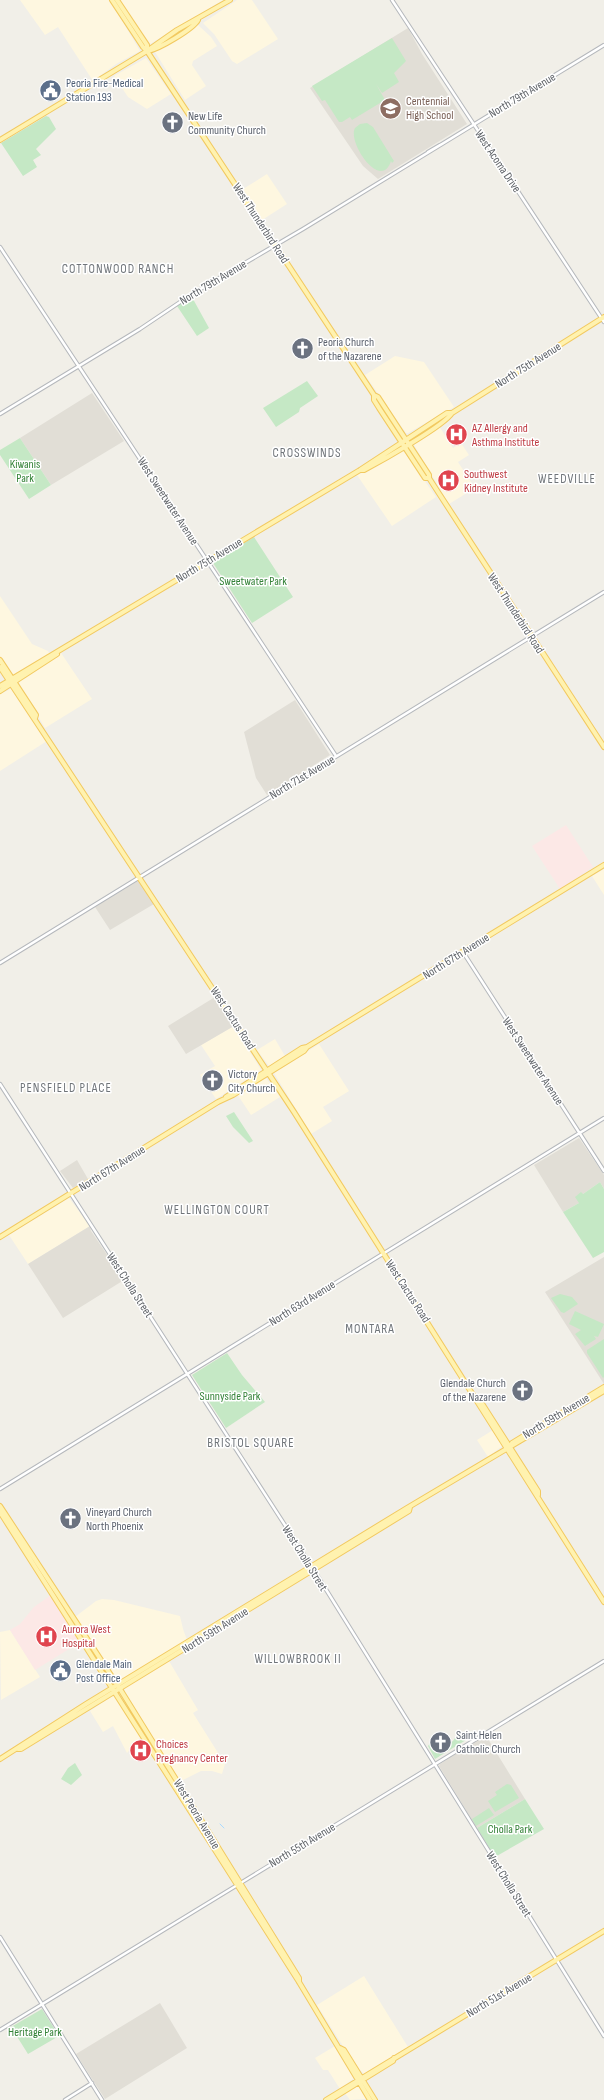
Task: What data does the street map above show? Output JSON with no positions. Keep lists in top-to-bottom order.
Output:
{
  "streets": {
    "main road": [
      "West Thunderbird Road",
      "North 75th Avenue",
      "North 67th Avenue",
      "West Cactus Road",
      "North 59th Avenue",
      "West Peoria Avenue",
      "North 51st Avenue"
    ],
    "street": [
      "North 79th Avenue",
      "West Acoma Drive",
      "West Sweetwater Avenue",
      "North 71st Avenue",
      "West Cholla Street",
      "North 63rd Avenue",
      "North 55th Avenue"
    ]
  },
  "crossings": [
    ["North 79th Avenue", "West Acoma Drive"],
    ["North 79th Avenue", "West Thunderbird Road"],
    ["North 79th Avenue", "West Sweetwater Avenue"],
    ["West Acoma Drive", "North 75th Avenue"],
    ["West Thunderbird Road", "North 75th Avenue"],
    ["West Thunderbird Road", "North 71st Avenue"],
    ["North 75th Avenue", "West Sweetwater Avenue"],
    ["North 75th Avenue", "West Cactus Road"],
    ["West Sweetwater Avenue", "North 71st Avenue"],
    ["West Sweetwater Avenue", "North 67th Avenue"],
    ["West Sweetwater Avenue", "North 63rd Avenue"],
    ["North 71st Avenue", "West Cactus Road"],
    ["North 67th Avenue", "West Cactus Road"],
    ["North 67th Avenue", "West Cholla Street"],
    ["West Cactus Road", "North 63rd Avenue"],
    ["West Cactus Road", "North 59th Avenue"],
    ["West Cholla Street", "North 63rd Avenue"],
    ["West Cholla Street", "North 59th Avenue"],
    ["West Cholla Street", "North 55th Avenue"],
    ["West Cholla Street", "North 51st Avenue"],
    ["North 59th Avenue", "West Peoria Avenue"],
    ["West Peoria Avenue", "North 55th Avenue"],
    ["West Peoria Avenue", "North 51st Avenue"]
  ],
  "districts": [
    "COTTONWOOD RANCH",
    "CROSSWINDS",
    "WEEDVILLE",
    "PENSFIELD PLACE",
    "WELLINGTON COURT",
    "MONTARA",
    "BRISTOL SQUARE",
    "WILLOWBROOK II"
  ],
  "parks": [
    "Kiwanis Park",
    "Sweetwater Park",
    "Sunnyside Park",
    "Cholla Park",
    "Heritage Park"
  ],
  "places": {
    "public building": ["Peoria Fire-Medical Station 193", "Glendale Main Post Office"],
    "school or university": ["Centennial High School"],
    "church": [
      "New Life Community Church",
      "Peoria Church of the Nazarene",
      "Victory City Church",
      "Glendale Church of the Nazarene",
      "Vineyard Church North Phoenix",
      "Saint Helen Catholic Church"
    ],
    "hospital": [
      "AZ Allergy and Asthma Institute",
      "Southwest Kidney Institute",
      "Aurora West Hospital",
      "Choices Pregnancy Center"
    ]
  }
}
